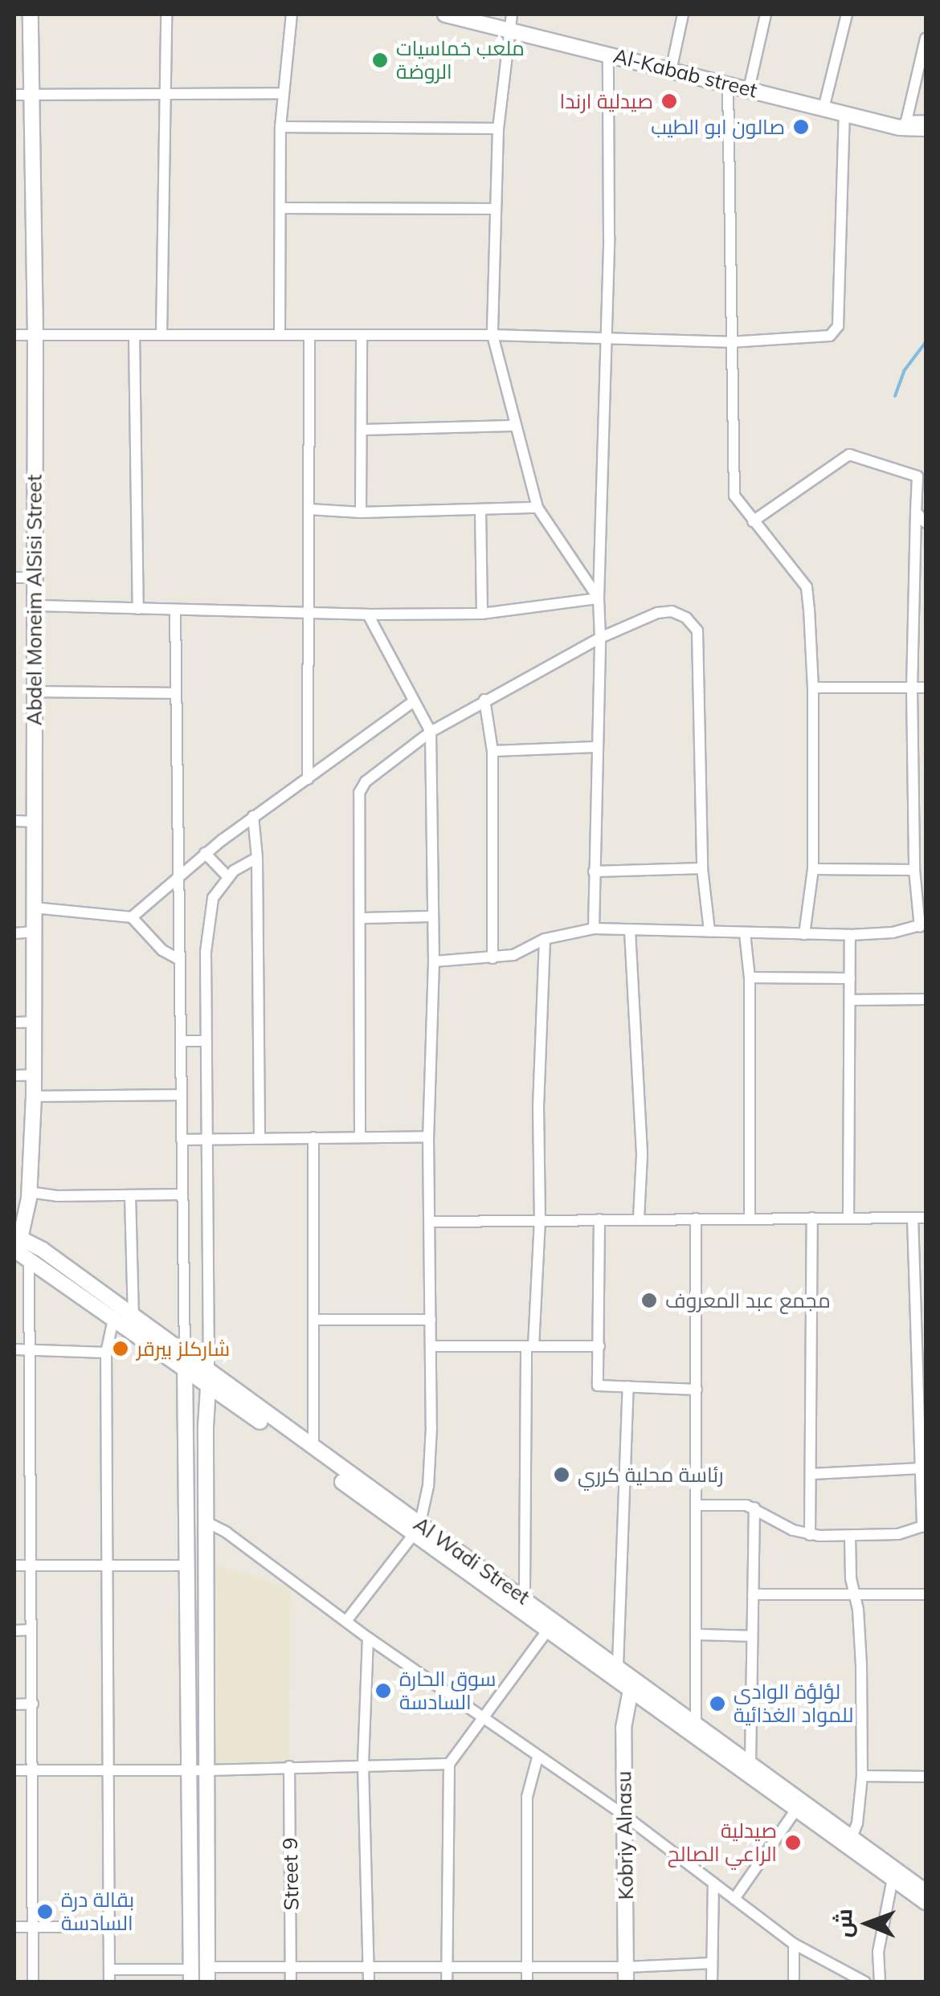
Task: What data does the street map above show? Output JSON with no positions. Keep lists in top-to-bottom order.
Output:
{
  "streets": {
    "street": [
      "Al-Kabab street",
      "Abdel Moneim AlSisi Street",
      "Al Wadi Street",
      "Kobriy Alnasu",
      "Street 9"
    ]
  },
  "crossings": [
    ["Al Wadi Street", "Kobriy Alnasu"]
  ],
  "places": [
    "ملعب خماسيات الروضة",
    "صيدلية ارندا",
    "صالون ابو الطيب",
    "مجمع عبد المعروف",
    "شاركلز بيرقر",
    "رئاسة محلية كرري",
    "سوق الحارة السادسة",
    "لؤلؤة الوادي للمواد الغذائية",
    "صيدلية الراعي الصالح",
    "بقالة درة السادسة"
  ],
  "north": "left"
}
